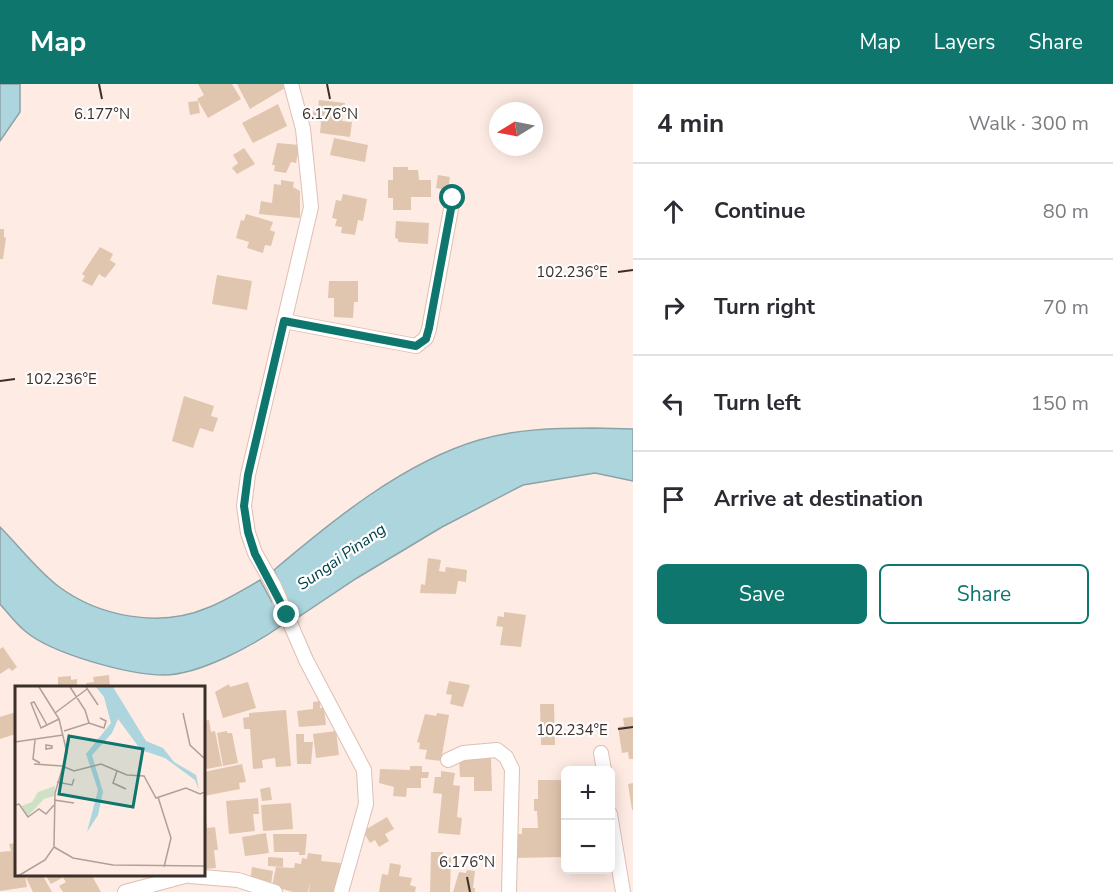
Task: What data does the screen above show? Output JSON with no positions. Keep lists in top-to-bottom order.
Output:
{
  "water": ["Sungai Pinang"],
  "north": "left",
  "page": {
    "header": "Map",
    "nav": ["Map", "Layers", "Share"],
    "heading": ["4 min", "Walk · 300 m"],
    "list": [
      ["Continue", "80 m"],
      ["Turn right", "70 m"],
      ["Turn left", "150 m"],
      "Arrive at destination"
    ],
    "buttons": ["Save", "Share"],
    "map_buttons": ["+", "−"]
  },
  "coordinates": [
    "6.177°N",
    "6.176°N",
    "102.236°E",
    "102.234°E"
  ]
}
